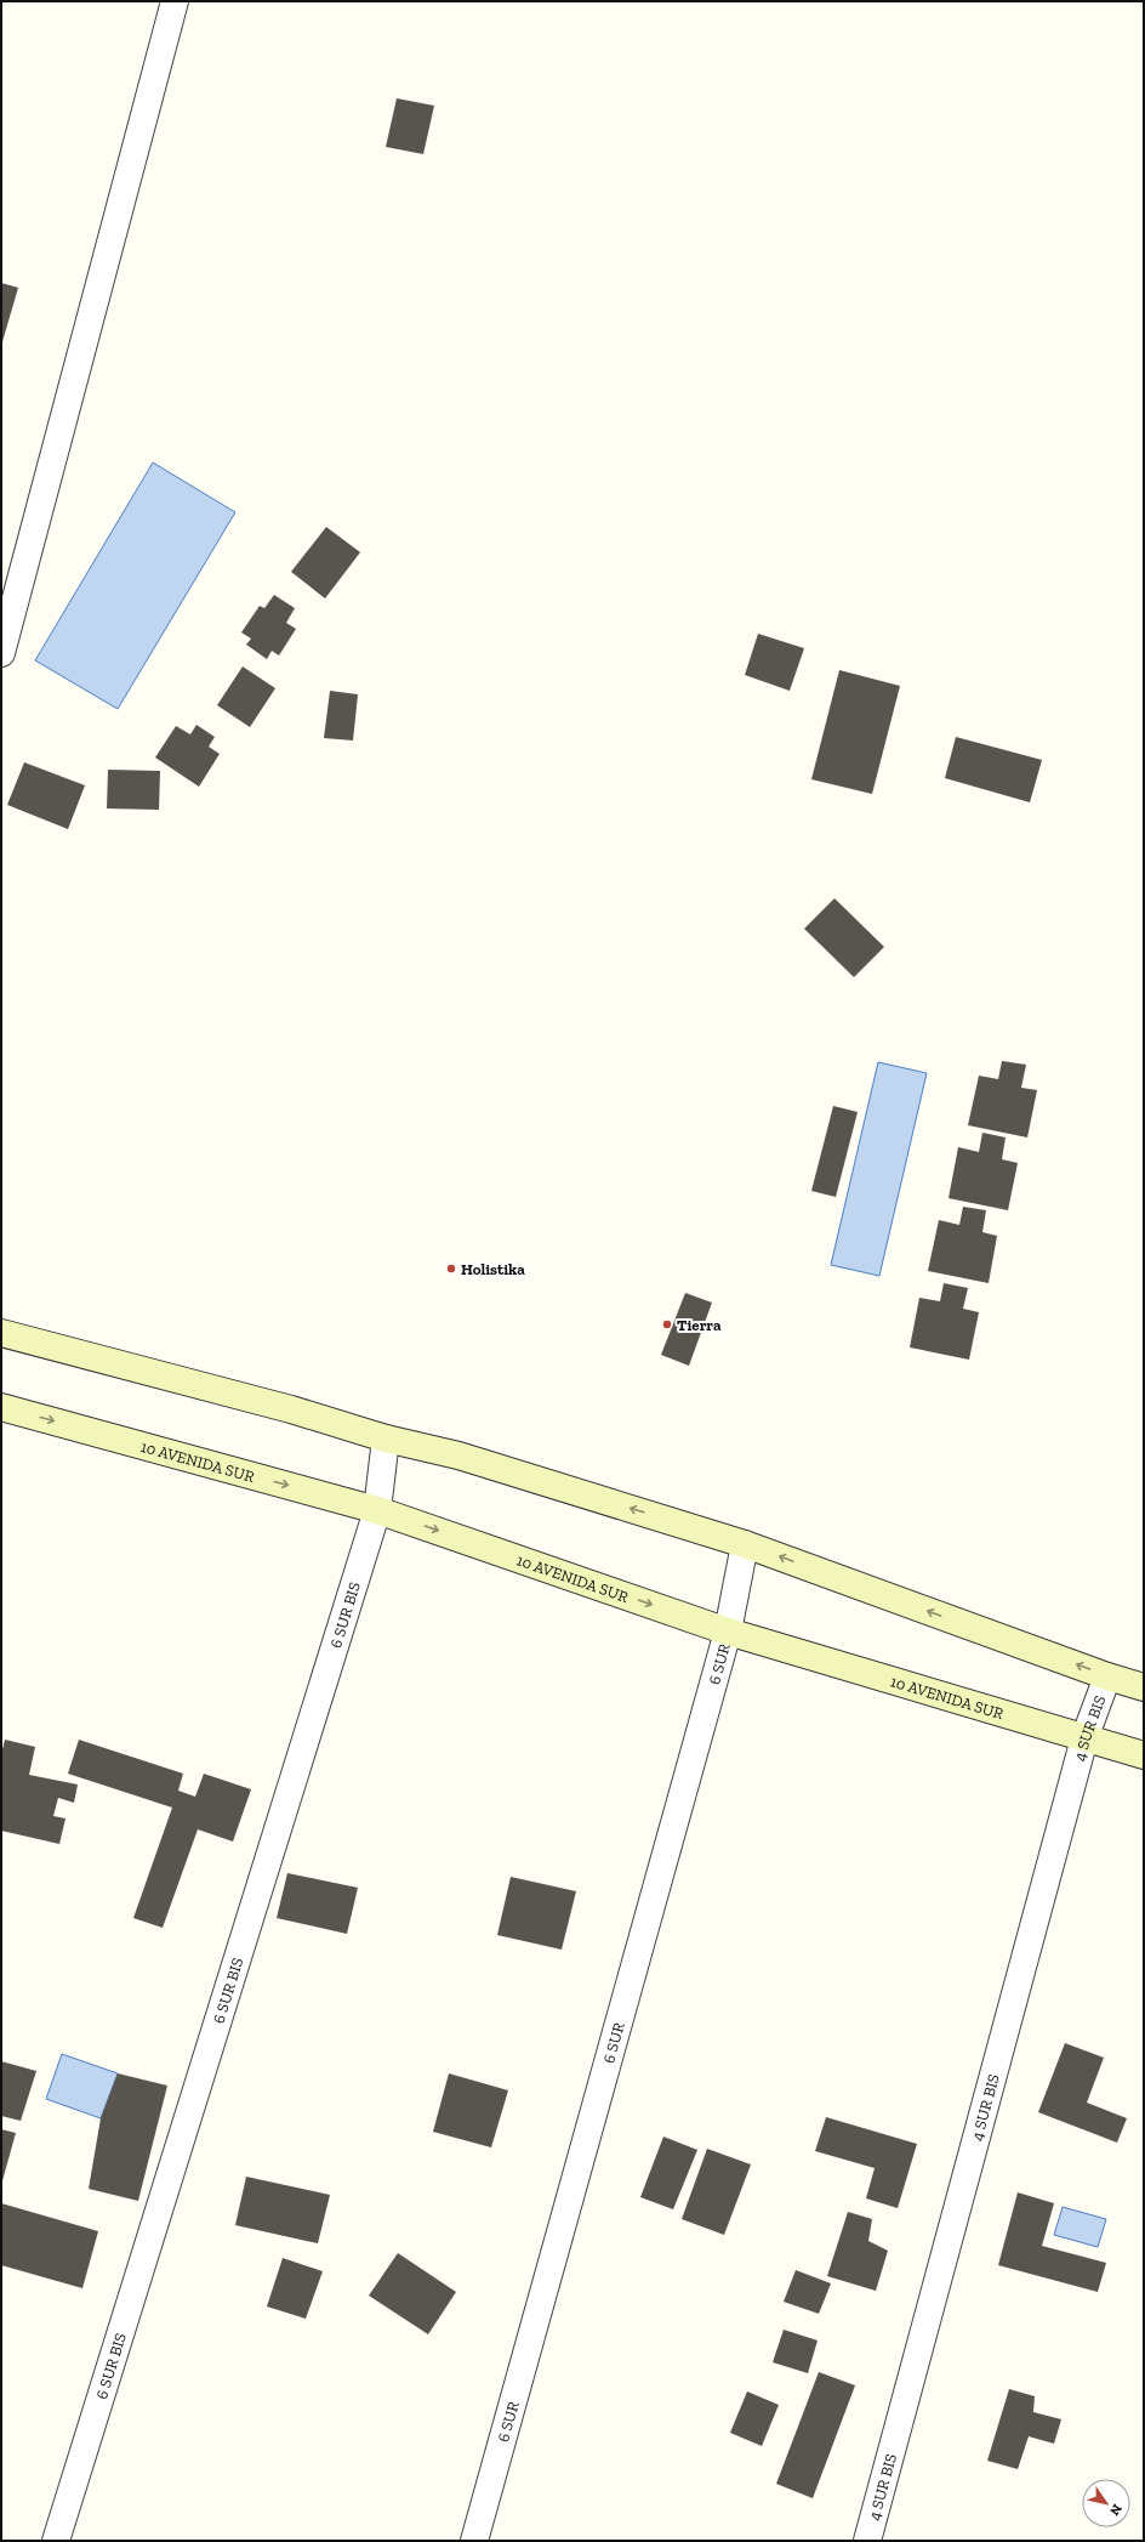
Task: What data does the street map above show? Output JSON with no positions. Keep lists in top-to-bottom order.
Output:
{
  "streets": {
    "street": [
      "10 AVENIDA SUR",
      "6 SUR BIS",
      "6 SUR",
      "4 SUR BIS"
    ]
  },
  "crossings": [
    ["10 AVENIDA SUR", "6 SUR BIS"],
    ["10 AVENIDA SUR", "6 SUR"],
    ["10 AVENIDA SUR", "4 SUR BIS"]
  ],
  "places": ["Holistika", "Tierra"],
  "north": "bottom right"
}
